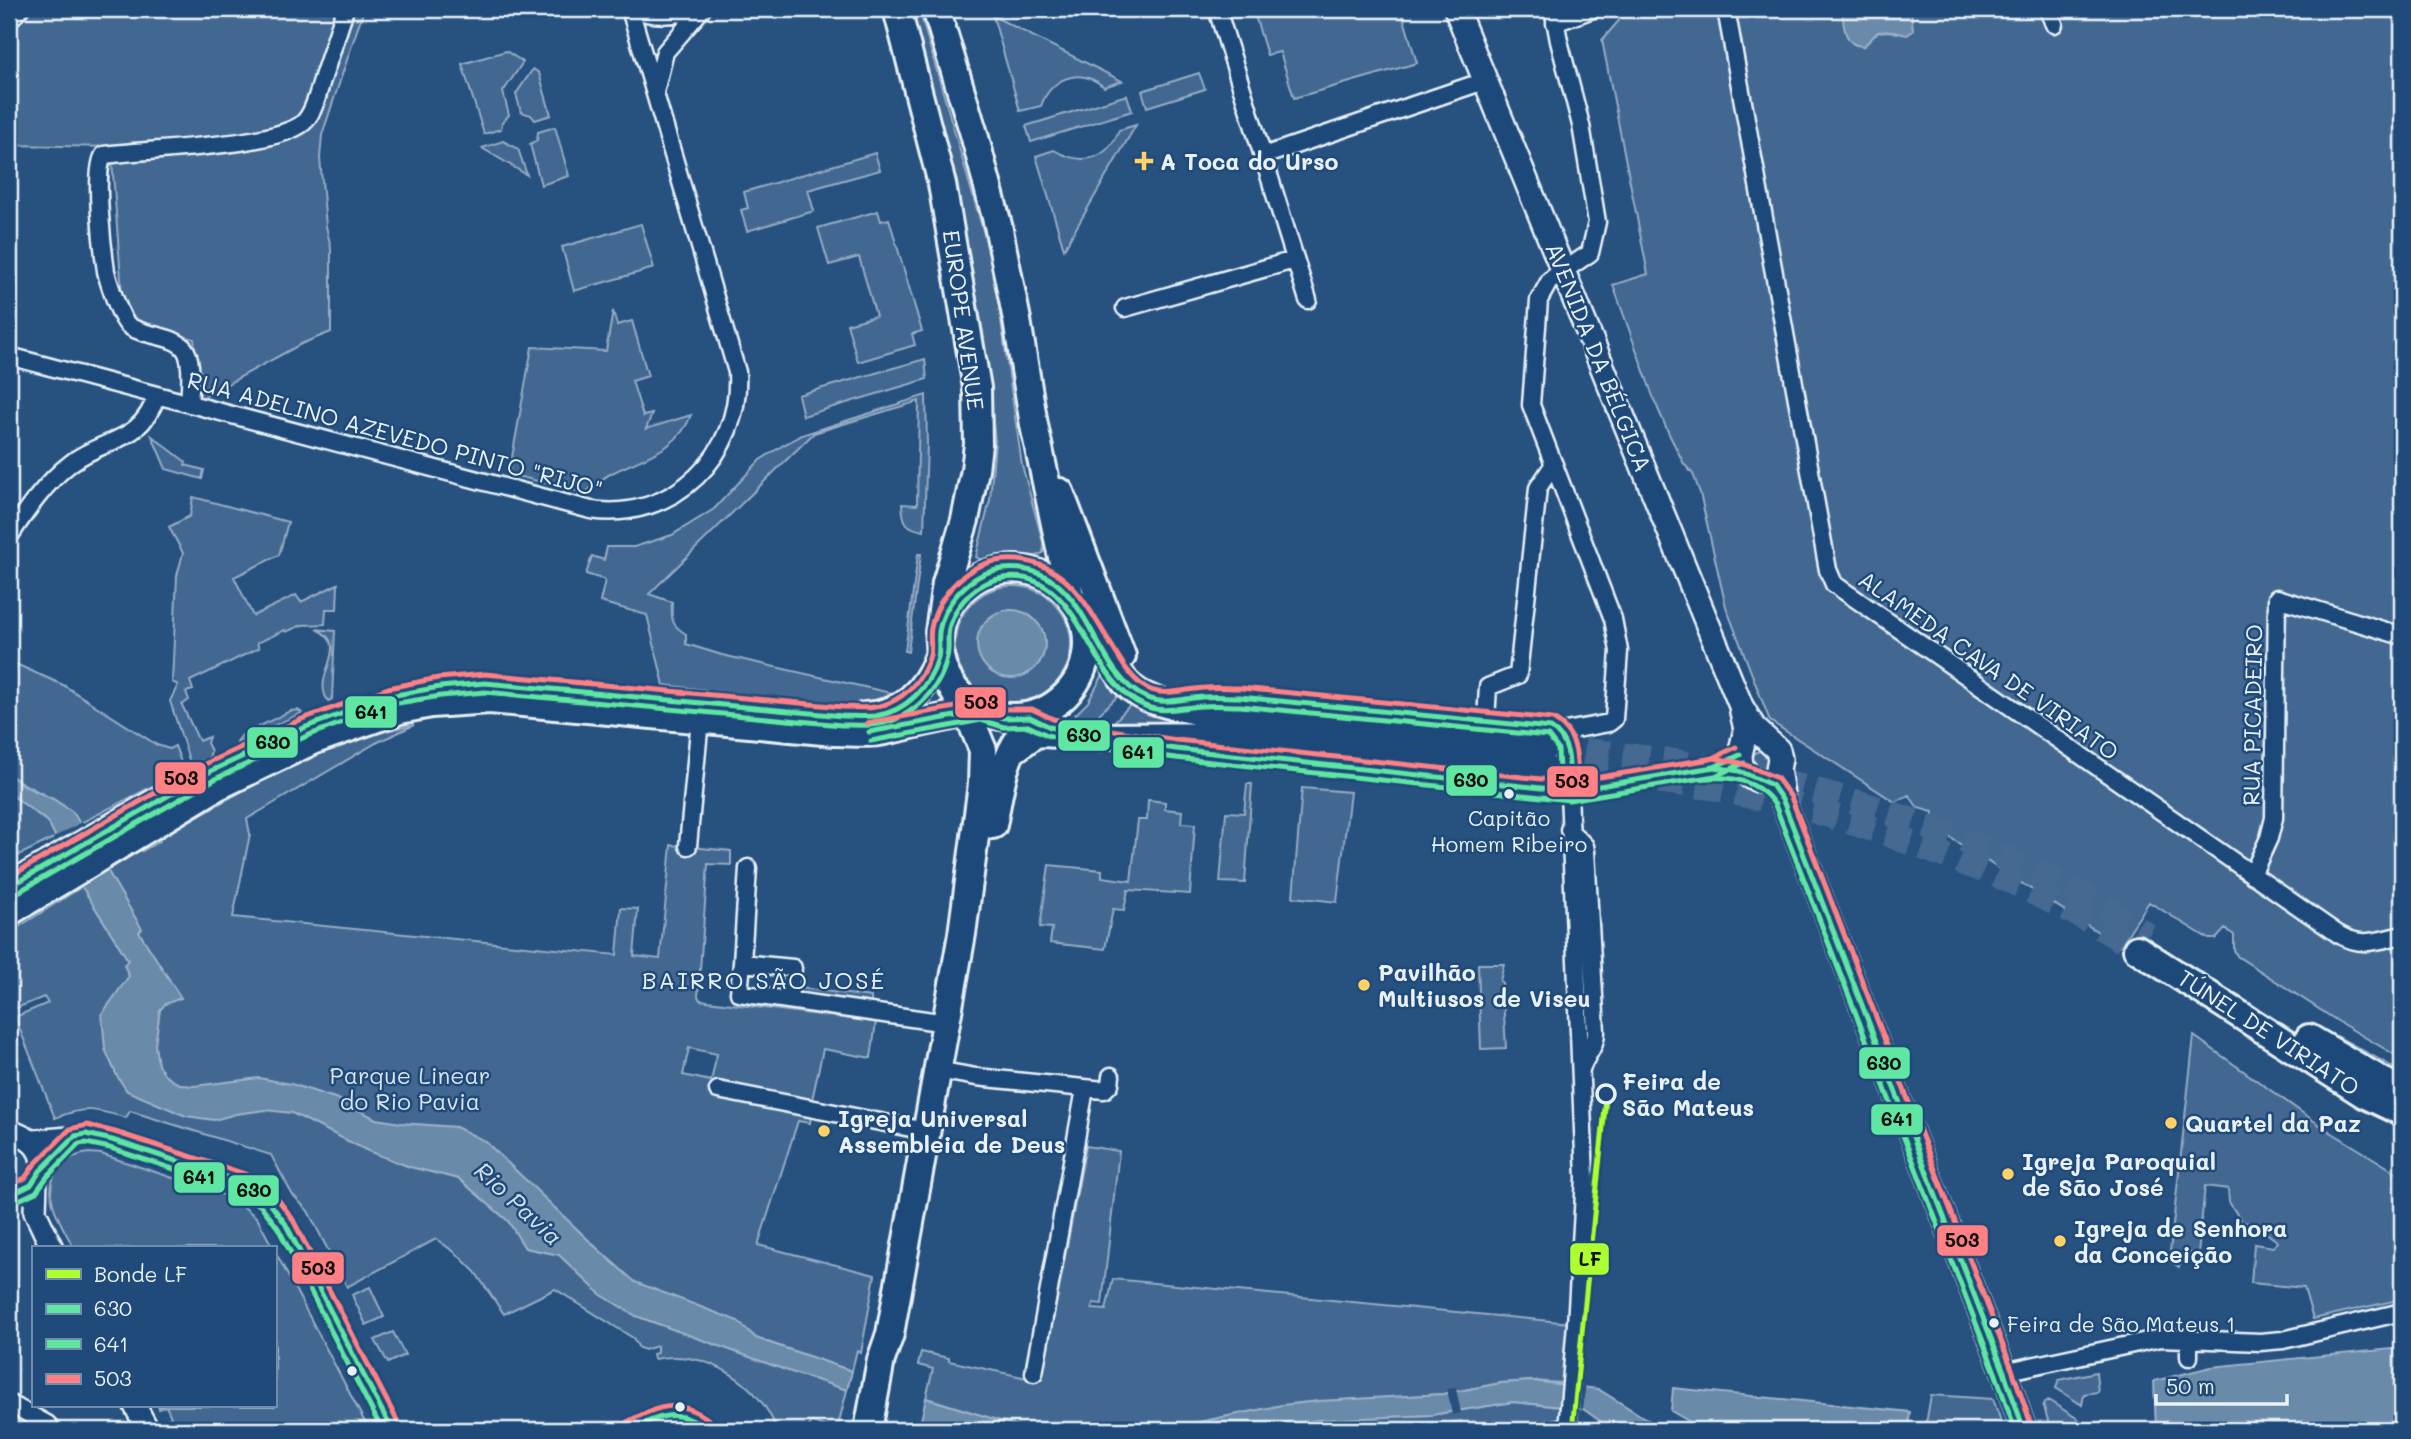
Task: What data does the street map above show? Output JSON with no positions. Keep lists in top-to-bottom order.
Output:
{
  "streets": {
    "main road": ["EUROPE AVENUE", "AVENIDA DA BÉLGICA", "TÚNEL DE VIRIATO"],
    "street": ["RUA ADELINO AZEVEDO PINTO \"RIJO\"", "ALAMEDA CAVA DE VIRIATO", "RUA PICADEIRO"]
  },
  "crossings": [
    ["ALAMEDA CAVA DE VIRIATO", "RUA PICADEIRO"]
  ],
  "districts": ["BAIRRO SÃO JOSÉ"],
  "water": ["Rio Pavia"],
  "parks": ["Parque Linear do Rio Pavia"],
  "places": {
    "health": ["A Toca do Urso"],
    "other": [
      "Capitão Homem Ribeiro",
      "Pavilhão Multiusos de Viseu",
      "Feira de São Mateus",
      "Quartel da Paz",
      "Igreja Universal Assembleia de Deus",
      "Igreja Paroquial de São José",
      "Igreja de Senhora da Conceição",
      "Feira de São Mateus 1"
    ]
  },
  "lines": [
    "transit line 503",
    "transit line 630",
    "transit line 641",
    "tram line LF"
  ],
  "legend": [
    "Bonde LF",
    "630",
    "641",
    "503"
  ],
  "scale_bar": "50 m"
}
